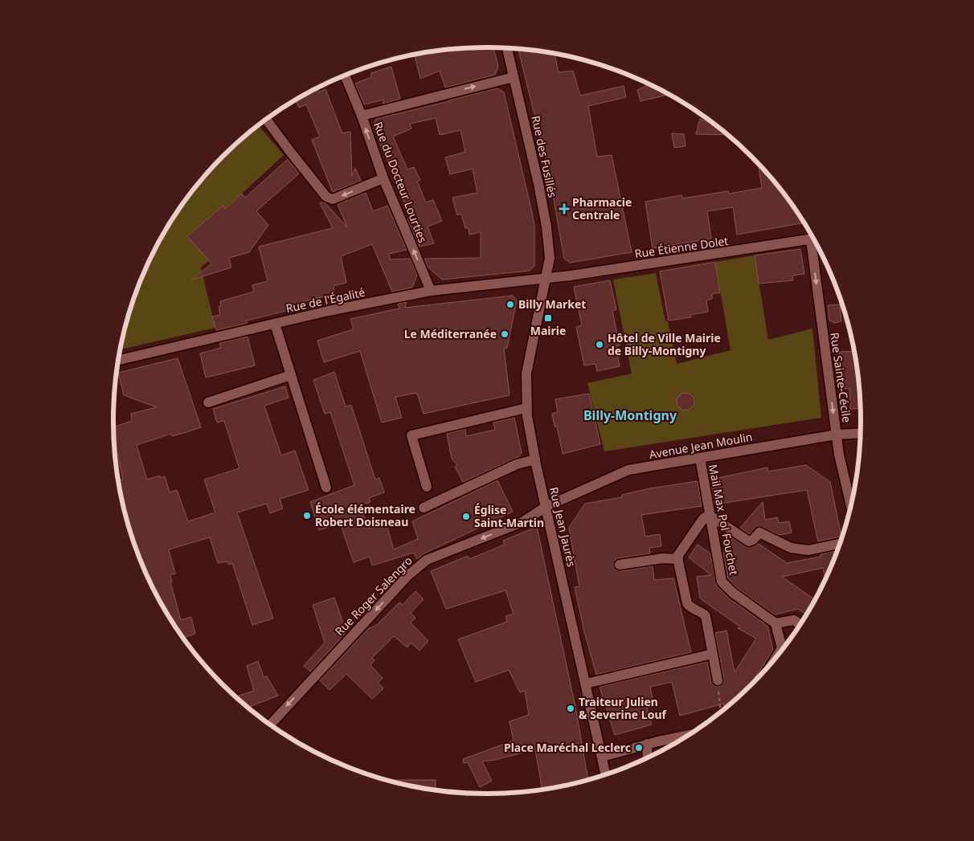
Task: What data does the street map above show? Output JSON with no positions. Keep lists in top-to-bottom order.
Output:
{
  "streets": {
    "street": [
      "Rue des Fusillés",
      "Rue du Docteur Lourties",
      "Rue Étienne Dolet",
      "Rue de l'Égalité",
      "Rue Sainte-Cécile",
      "Avenue Jean Moulin",
      "Mail Max Pol Fouchet",
      "Rue Jean Jaurès",
      "Rue Roger Salengro"
    ]
  },
  "crossings": [
    ["Rue des Fusillés", "Rue du Docteur Lourties"],
    ["Rue des Fusillés", "Rue Étienne Dolet"],
    ["Rue des Fusillés", "Rue de l'Égalité"],
    ["Rue des Fusillés", "Rue Jean Jaurès"],
    ["Rue du Docteur Lourties", "Rue de l'Égalité"],
    ["Rue Étienne Dolet", "Rue de l'Égalité"],
    ["Rue Étienne Dolet", "Rue Jean Jaurès"],
    ["Rue de l'Égalité", "Rue Jean Jaurès"],
    ["Rue Sainte-Cécile", "Avenue Jean Moulin"],
    ["Avenue Jean Moulin", "Mail Max Pol Fouchet"],
    ["Avenue Jean Moulin", "Rue Jean Jaurès"],
    ["Avenue Jean Moulin", "Rue Roger Salengro"],
    ["Rue Jean Jaurès", "Rue Roger Salengro"]
  ],
  "one_way": ["Rue Sainte-Cécile", "Rue Roger Salengro"],
  "districts": ["Billy-Montigny"],
  "places": {
    "health": ["Pharmacie Centrale"],
    "other": [
      "Billy Market",
      "Le Méditerranée",
      "Hôtel de Ville Mairie de Billy-Montigny",
      "École élémentaire Robert Doisneau",
      "Église Saint-Martin",
      "Traiteur Julien & Severine Louf",
      "Place Maréchal Leclerc"
    ],
    "transit": ["Mairie"]
  }
}
